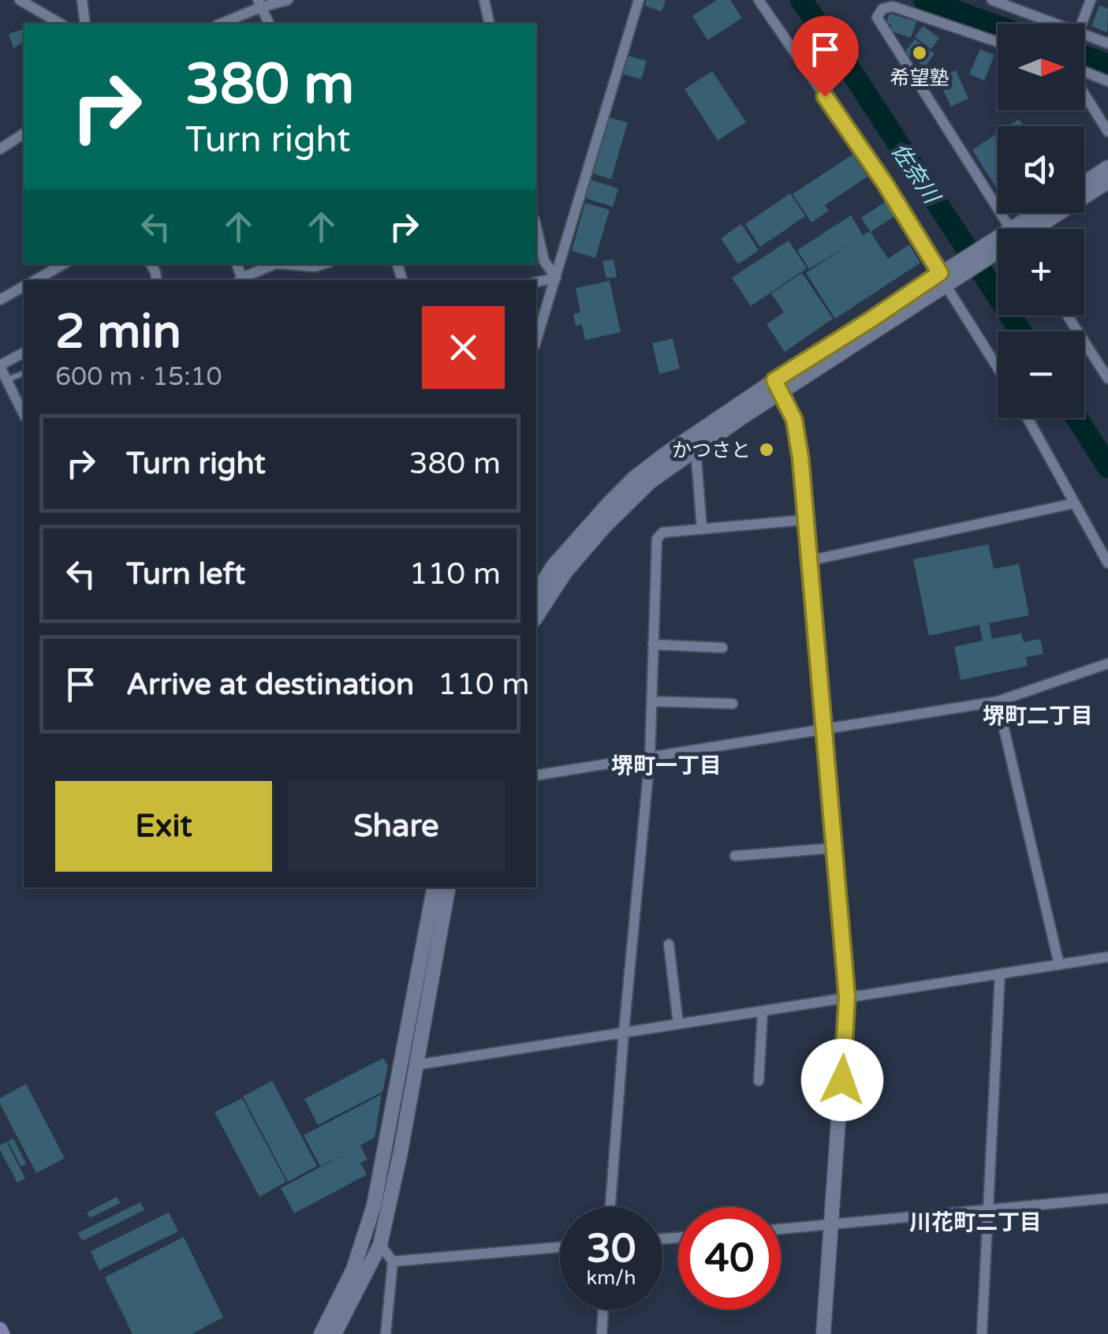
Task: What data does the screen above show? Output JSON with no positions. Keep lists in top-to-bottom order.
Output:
{
  "districts": ["堺町二丁目", "堺町一丁目", "川花町二丁目"],
  "water": ["佐奈川"],
  "places": ["希望塾", "かつさと"],
  "north": "right",
  "page": {
    "map_buttons": ["+", "−"],
    "turn": ["380 m", "Turn right"],
    "heading": ["2 min", "600 m · 15:10"],
    "list": [
      {
        "name": "Turn right",
        "value": "380 m"
      },
      {
        "name": "Turn left",
        "value": "110 m"
      },
      {
        "name": "Arrive at destination",
        "value": "110 m"
      }
    ],
    "buttons": ["Exit", "Share"],
    "speed": "30 km/h",
    "limit": "40"
  }
}
